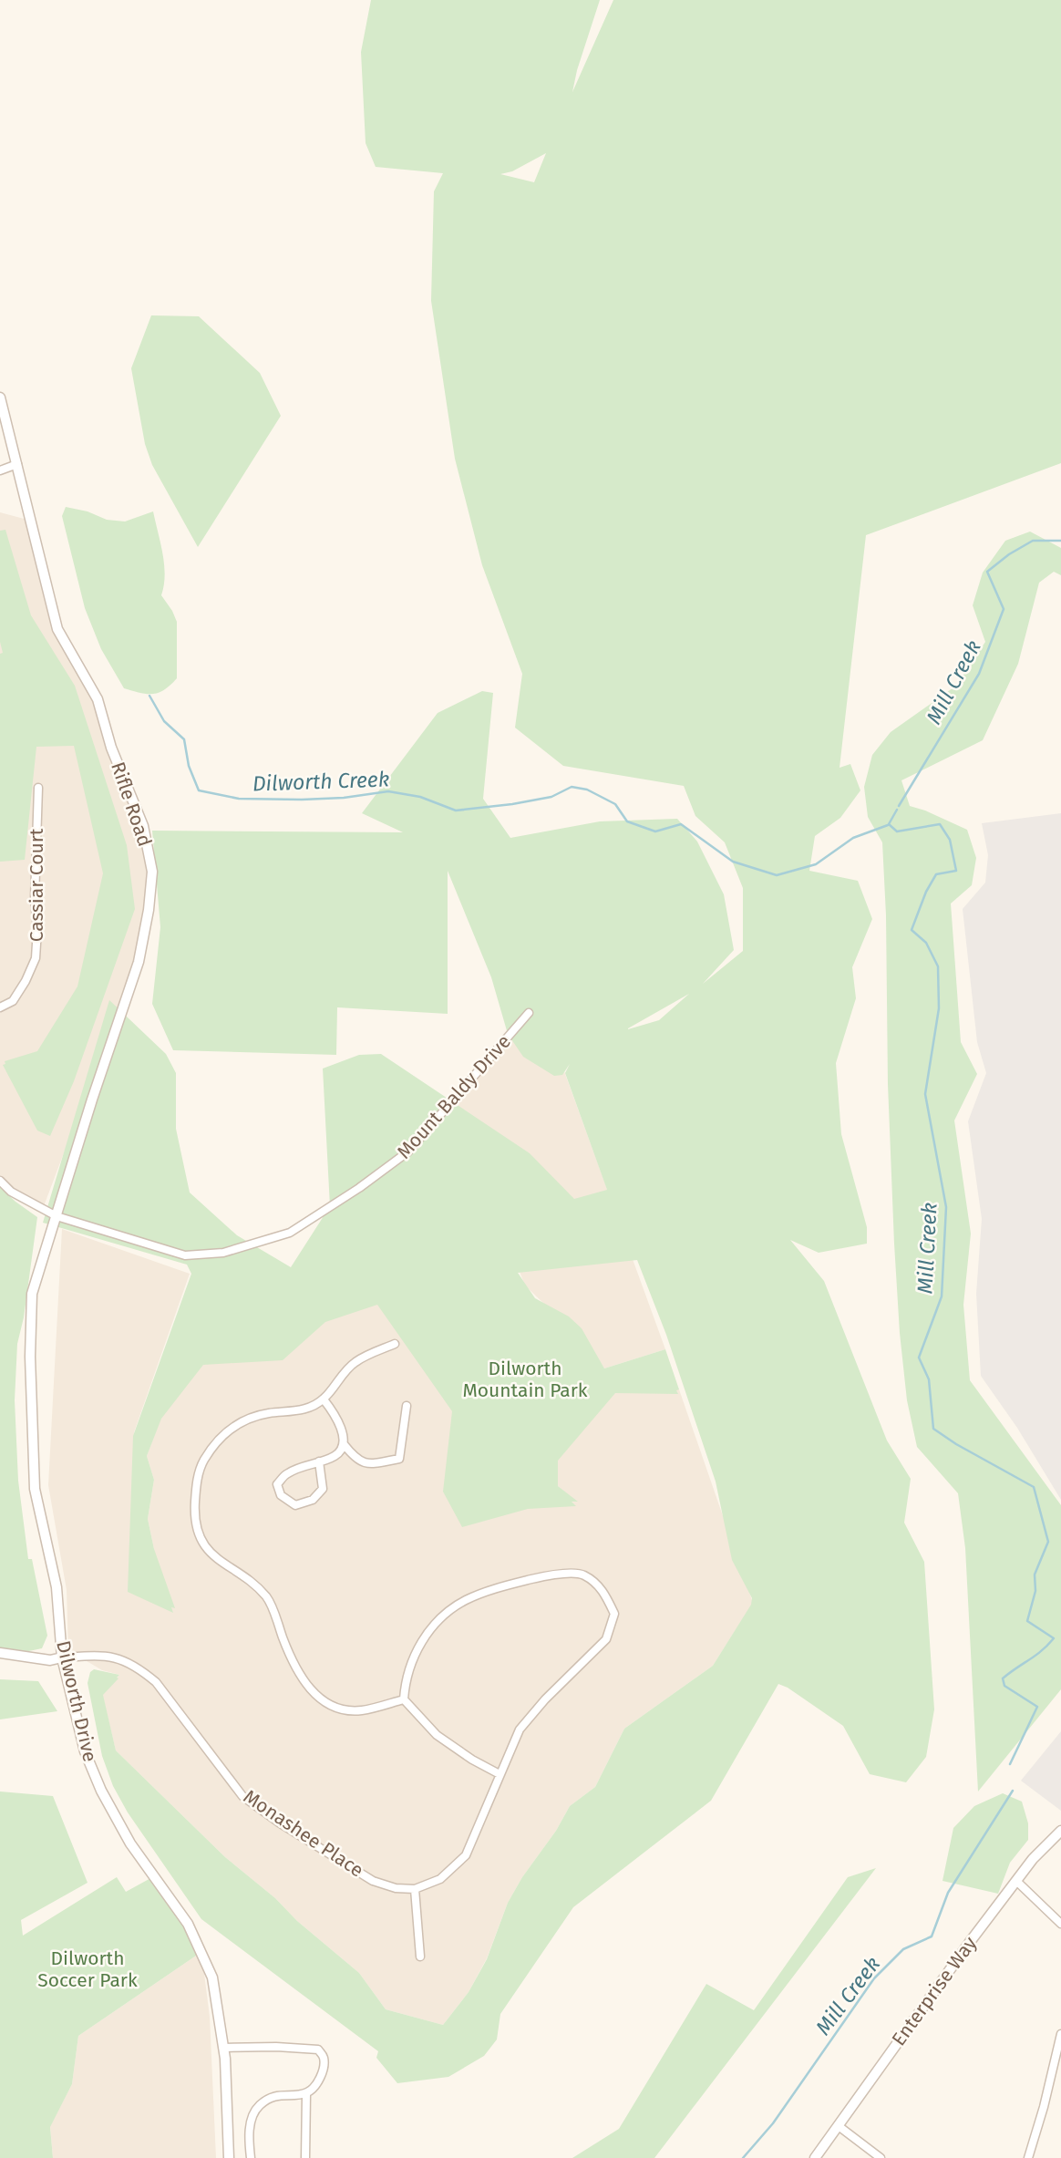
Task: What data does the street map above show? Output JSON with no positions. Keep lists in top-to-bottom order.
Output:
{
  "streets": {
    "street": [
      "Rifle Road",
      "Cassiar Court",
      "Mount Baldy Drive",
      "Dilworth Drive",
      "Monashee Place",
      "Enterprise Way"
    ]
  },
  "crossings": [
    ["Rifle Road", "Mount Baldy Drive"],
    ["Rifle Road", "Dilworth Drive"],
    ["Mount Baldy Drive", "Dilworth Drive"],
    ["Dilworth Drive", "Monashee Place"]
  ],
  "water": ["Mill Creek", "Dilworth Creek"],
  "parks": ["Dilworth Mountain Park", "Dilworth Soccer Park"]
}
